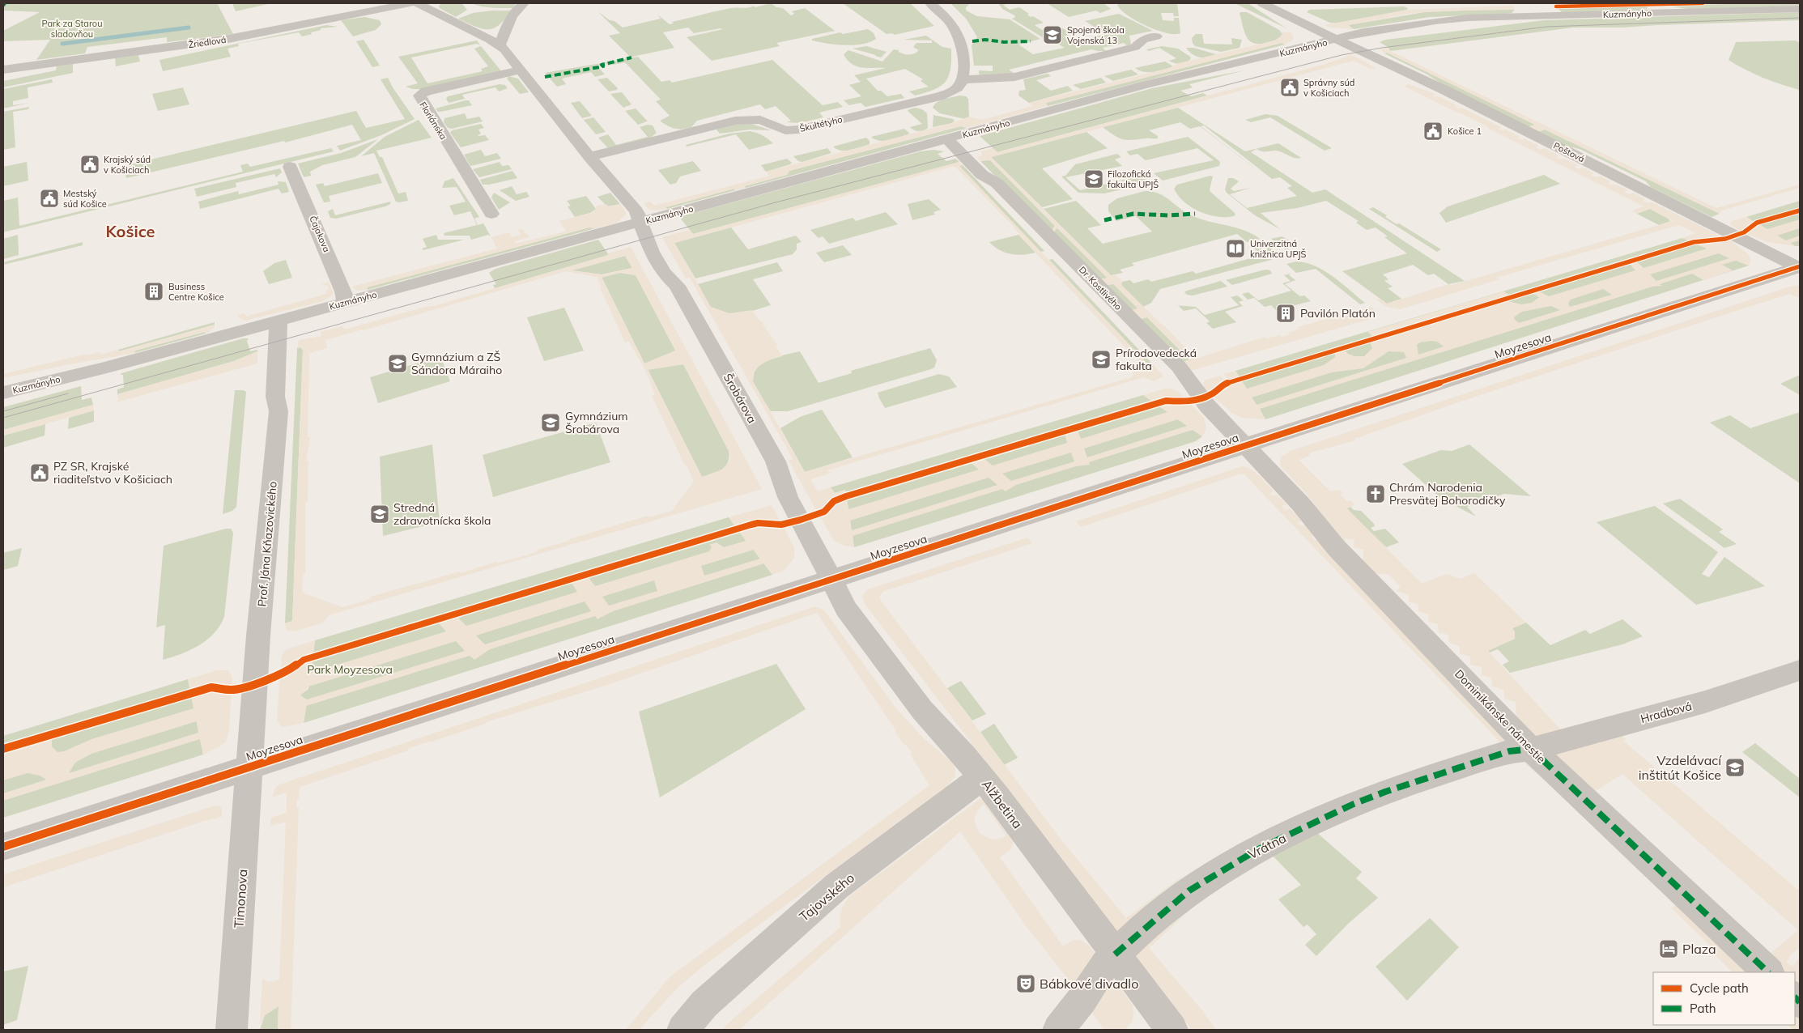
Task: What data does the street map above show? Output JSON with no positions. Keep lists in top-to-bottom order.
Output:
{
  "streets": {
    "street": [
      "Kuzmányho",
      "Žriedlová",
      "Floriánska",
      "Škultétyho",
      "Poštová",
      "Čajakova",
      "Dr. Kostlivého",
      "Moyzesova",
      "Šrobárova",
      "Prof. Jána Kňazovického",
      "Hradbová",
      "Dominikánske námestie",
      "Alžbetina",
      "Vrátna",
      "Tajovského",
      "Timonova"
    ]
  },
  "crossings": [
    ["Kuzmányho", "Poštová"],
    ["Kuzmányho", "Čajakova"],
    ["Kuzmányho", "Dr. Kostlivého"],
    ["Kuzmányho", "Šrobárova"],
    ["Kuzmányho", "Prof. Jána Kňazovického"],
    ["Poštová", "Moyzesova"],
    ["Dr. Kostlivého", "Moyzesova"],
    ["Dr. Kostlivého", "Dominikánske námestie"],
    ["Moyzesova", "Šrobárova"],
    ["Moyzesova", "Prof. Jána Kňazovického"],
    ["Moyzesova", "Dominikánske námestie"],
    ["Moyzesova", "Alžbetina"],
    ["Moyzesova", "Timonova"],
    ["Šrobárova", "Alžbetina"],
    ["Prof. Jána Kňazovického", "Timonova"],
    ["Hradbová", "Dominikánske námestie"],
    ["Hradbová", "Vrátna"],
    ["Dominikánske námestie", "Vrátna"],
    ["Alžbetina", "Vrátna"],
    ["Alžbetina", "Tajovského"]
  ],
  "districts": ["Košice"],
  "parks": ["Park za Starou sladovňou", "Park Moyzesova"],
  "places": {
    "school or university": [
      "Spojená škola Vojenská 13",
      "Filozofická fakulta UPJŠ",
      "Prírodovedecká fakulta",
      "Gymnázium a ZŠ Sándora Máraiho",
      "Gymnázium Šrobárova",
      "Stredná zdravotnícka škola",
      "Vzdelávací inštitút Košice"
    ],
    "public building": [
      "Správny súd v Košiciach",
      "Košice 1",
      "Krajský súd v Košiciach",
      "Mestský súd Košice",
      "PZ SR, Krajské riaditeľstvo v Košiciach"
    ],
    "library": ["Univerzitná knižnica UPJŠ"],
    "building": ["Business Centre Košice", "Pavilón Platón"],
    "church": ["Chrám Narodenia Presvätej Bohorodičky"],
    "hotel": ["Plaza"],
    "theatre": ["Bábkové divadlo"]
  },
  "legend": ["Cycle path", "Path"]
}
